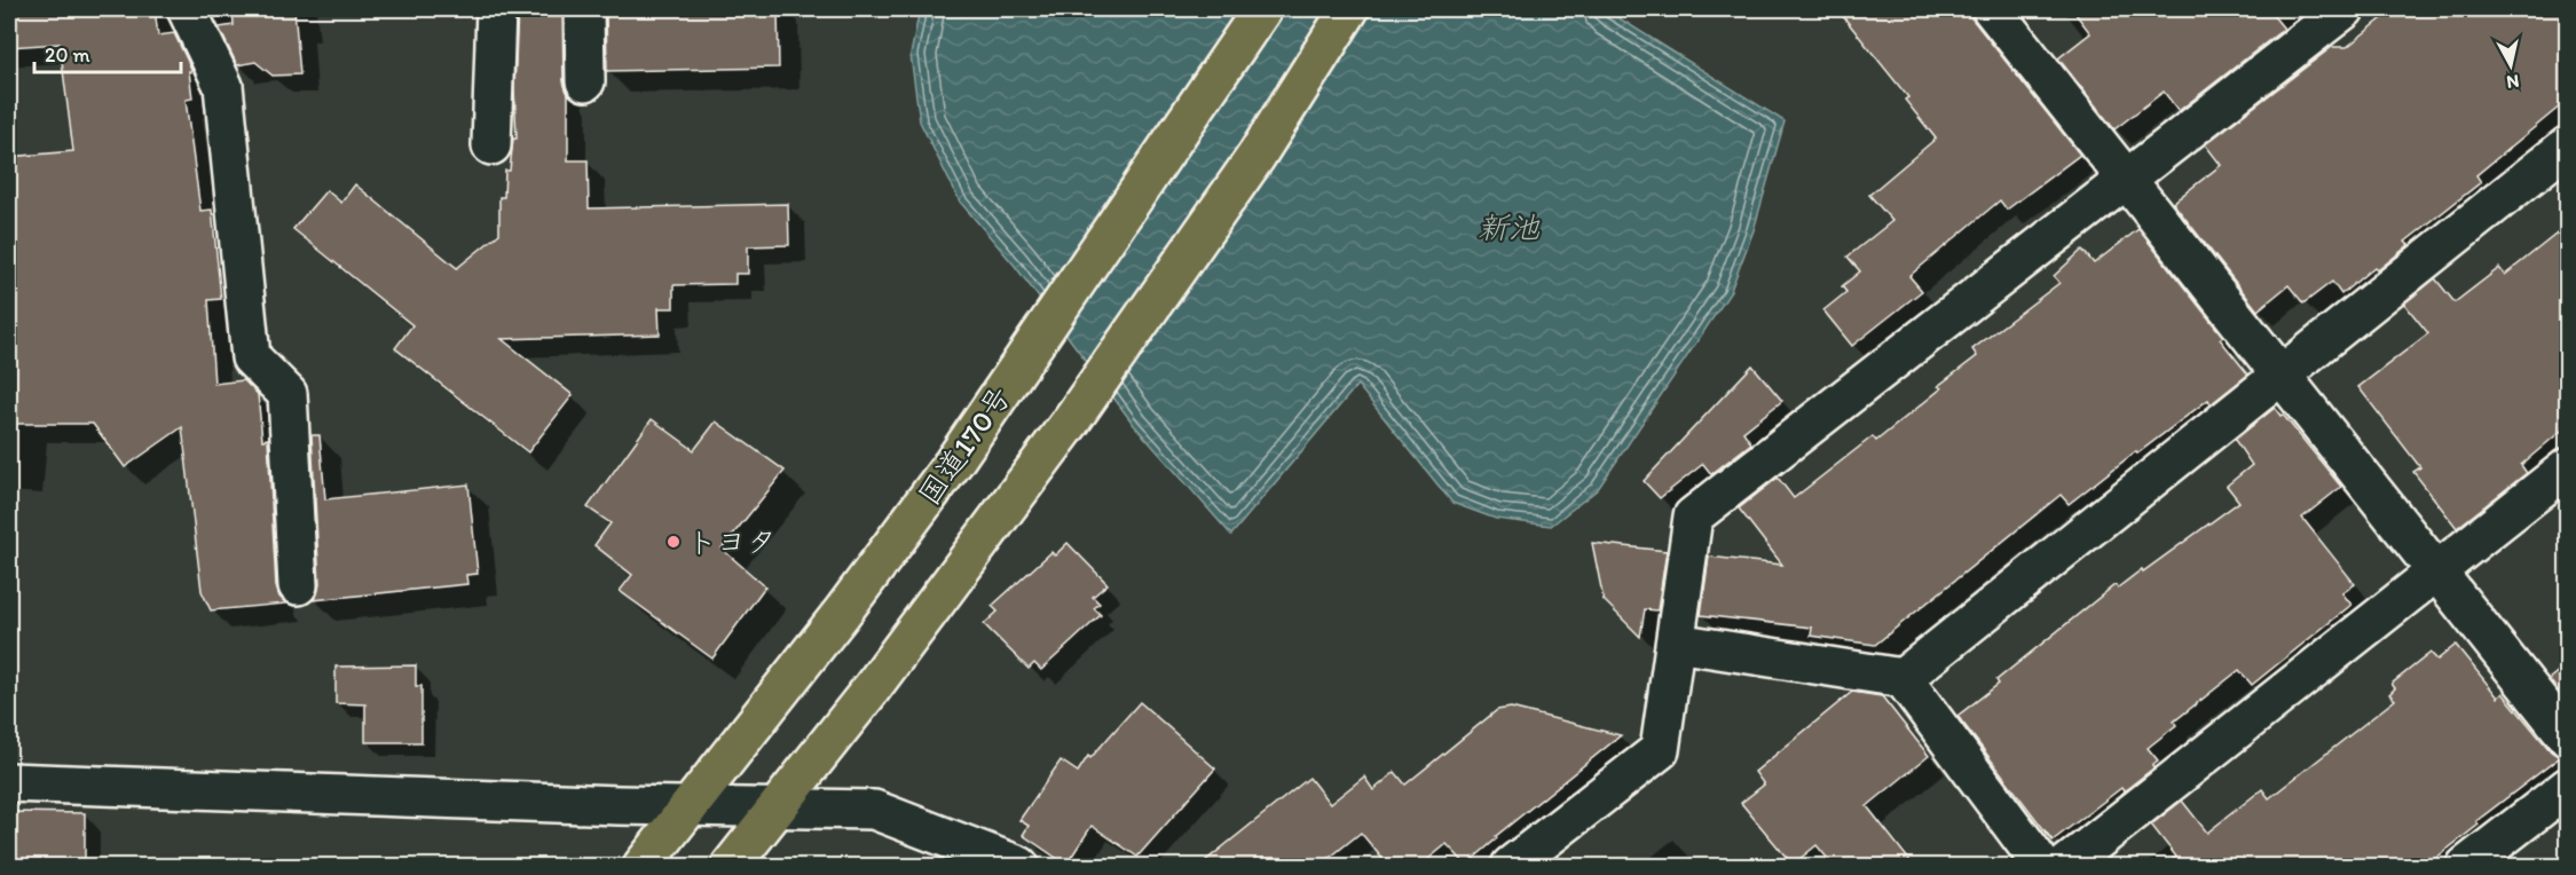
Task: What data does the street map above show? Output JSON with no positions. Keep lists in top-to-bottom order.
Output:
{
  "streets": {
    "highway": ["国道170号"]
  },
  "water": ["新池"],
  "places": ["トヨタ"],
  "scale_bar": "20 m",
  "north": "bottom"
}
